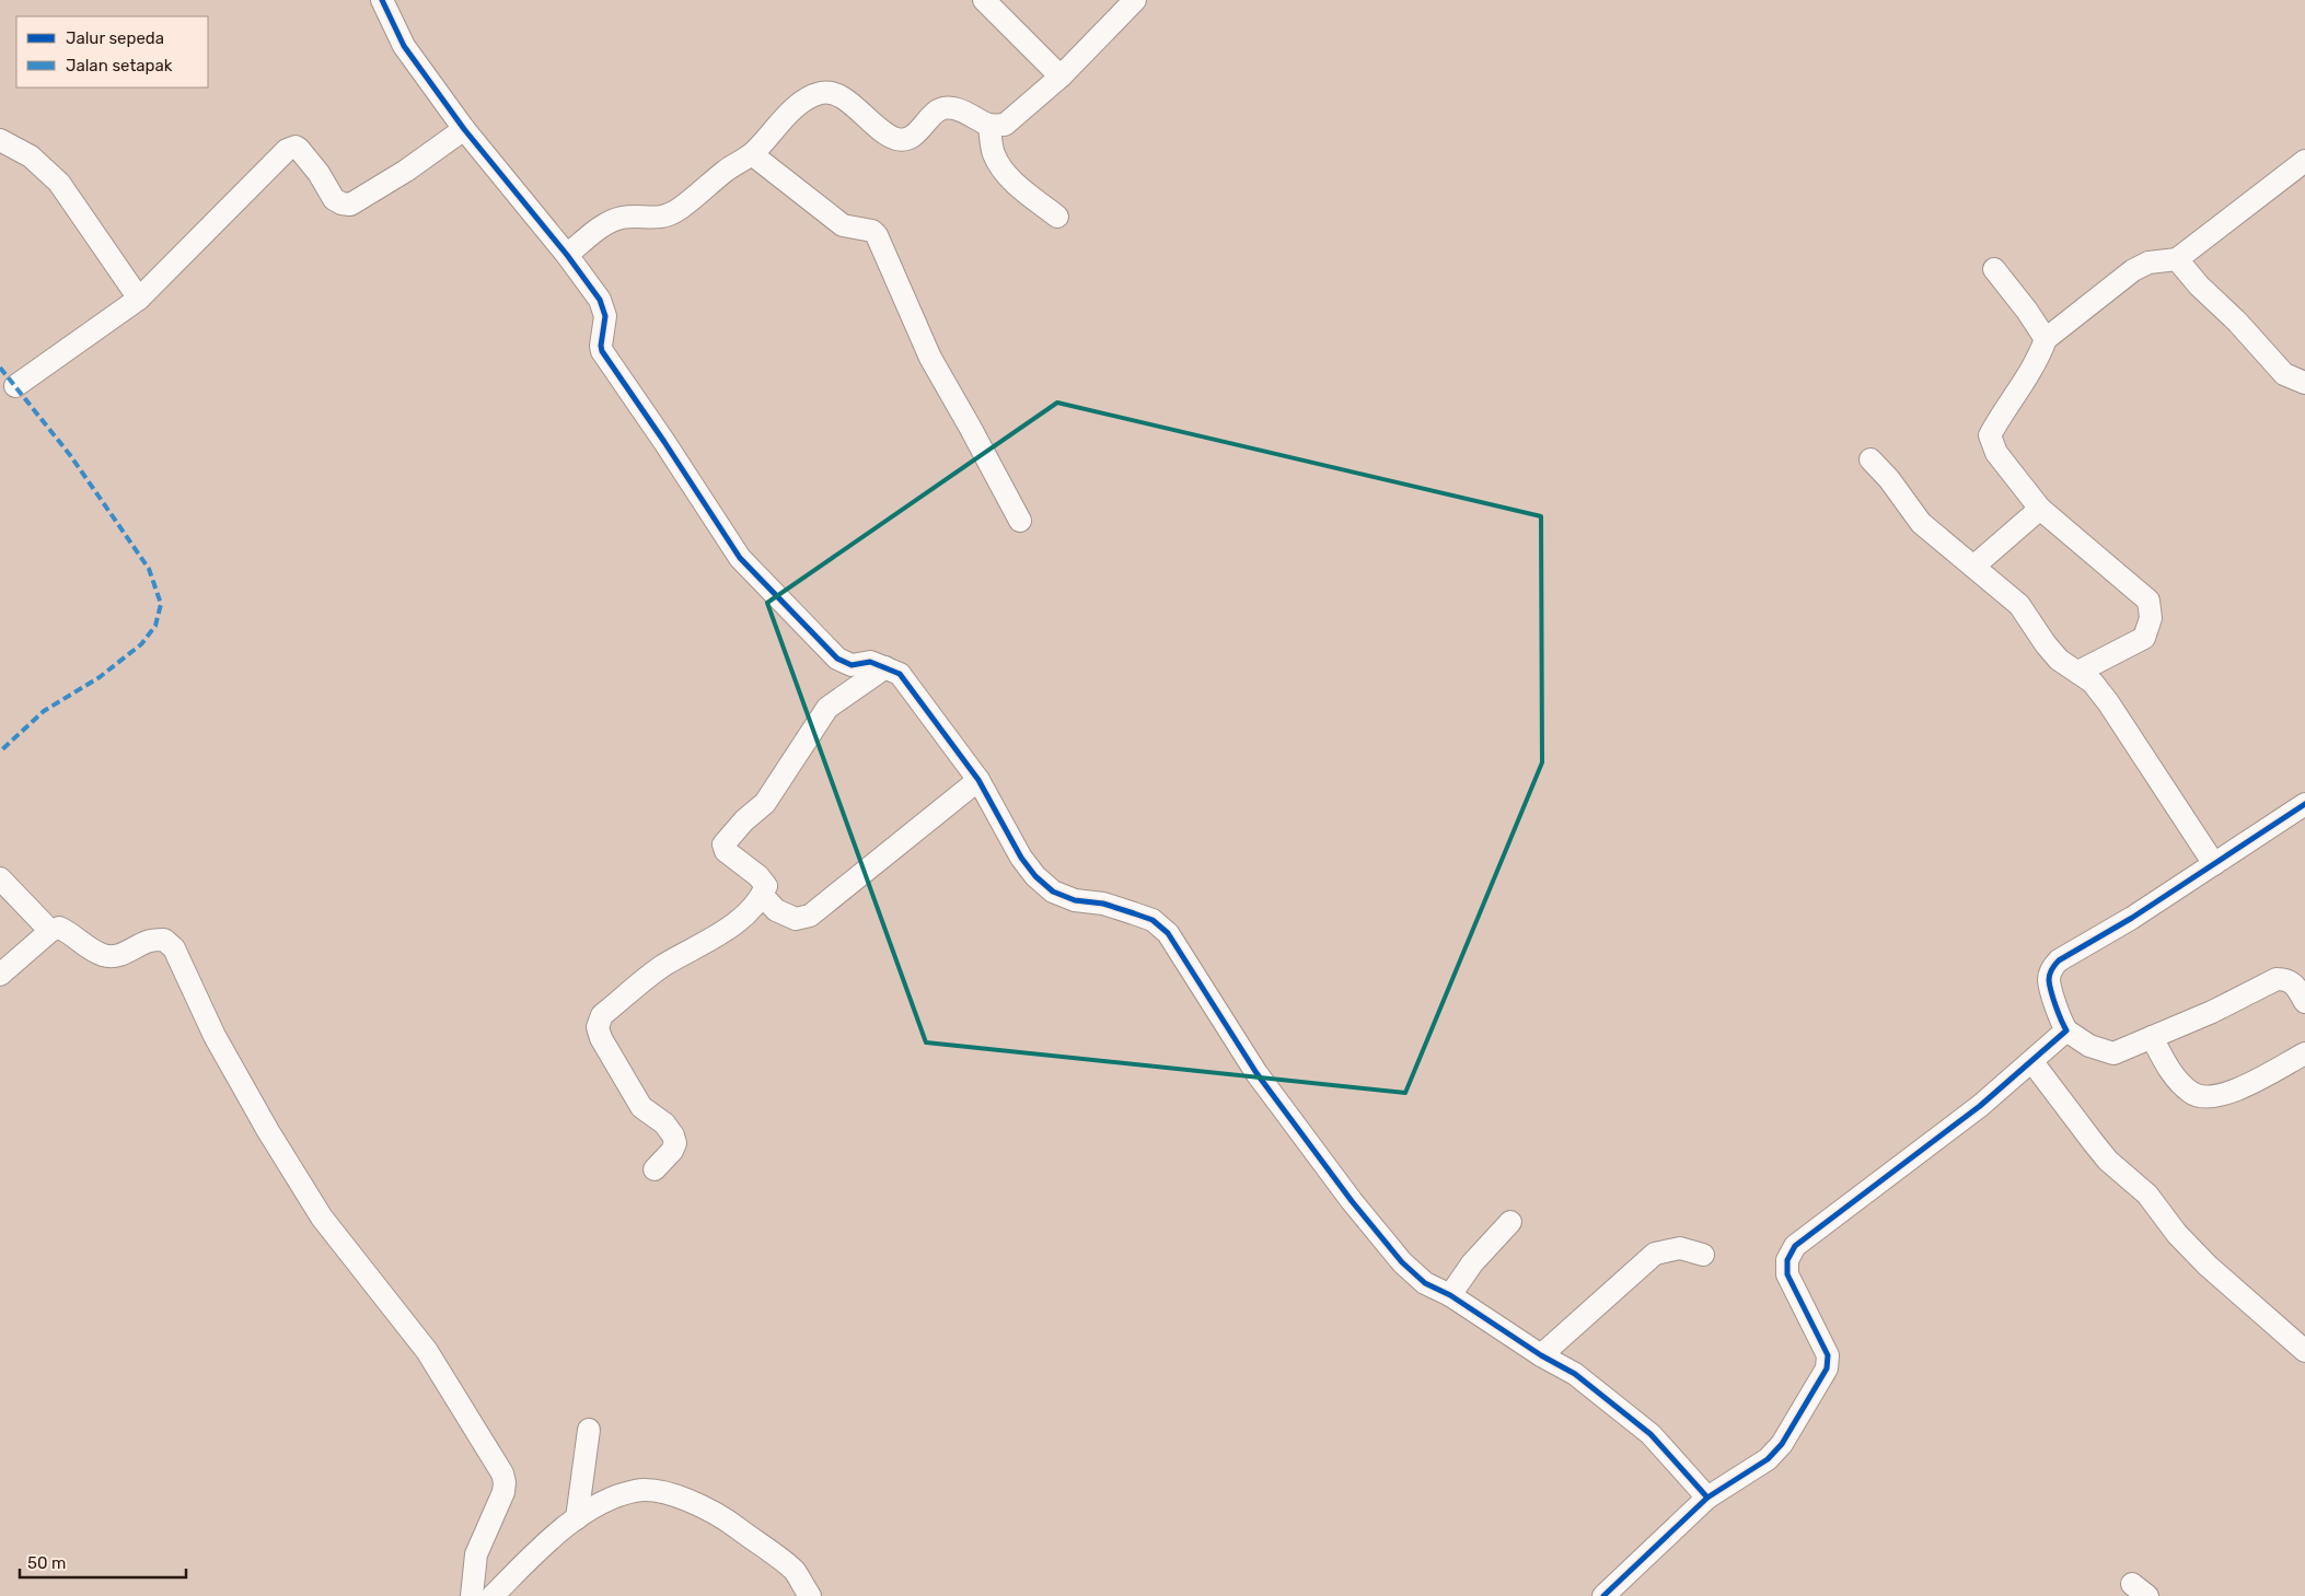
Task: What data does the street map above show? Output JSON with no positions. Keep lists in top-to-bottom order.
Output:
{
  "legend": ["Jalur sepeda", "Jalan setapak"],
  "scale_bar": "50 m"
}
